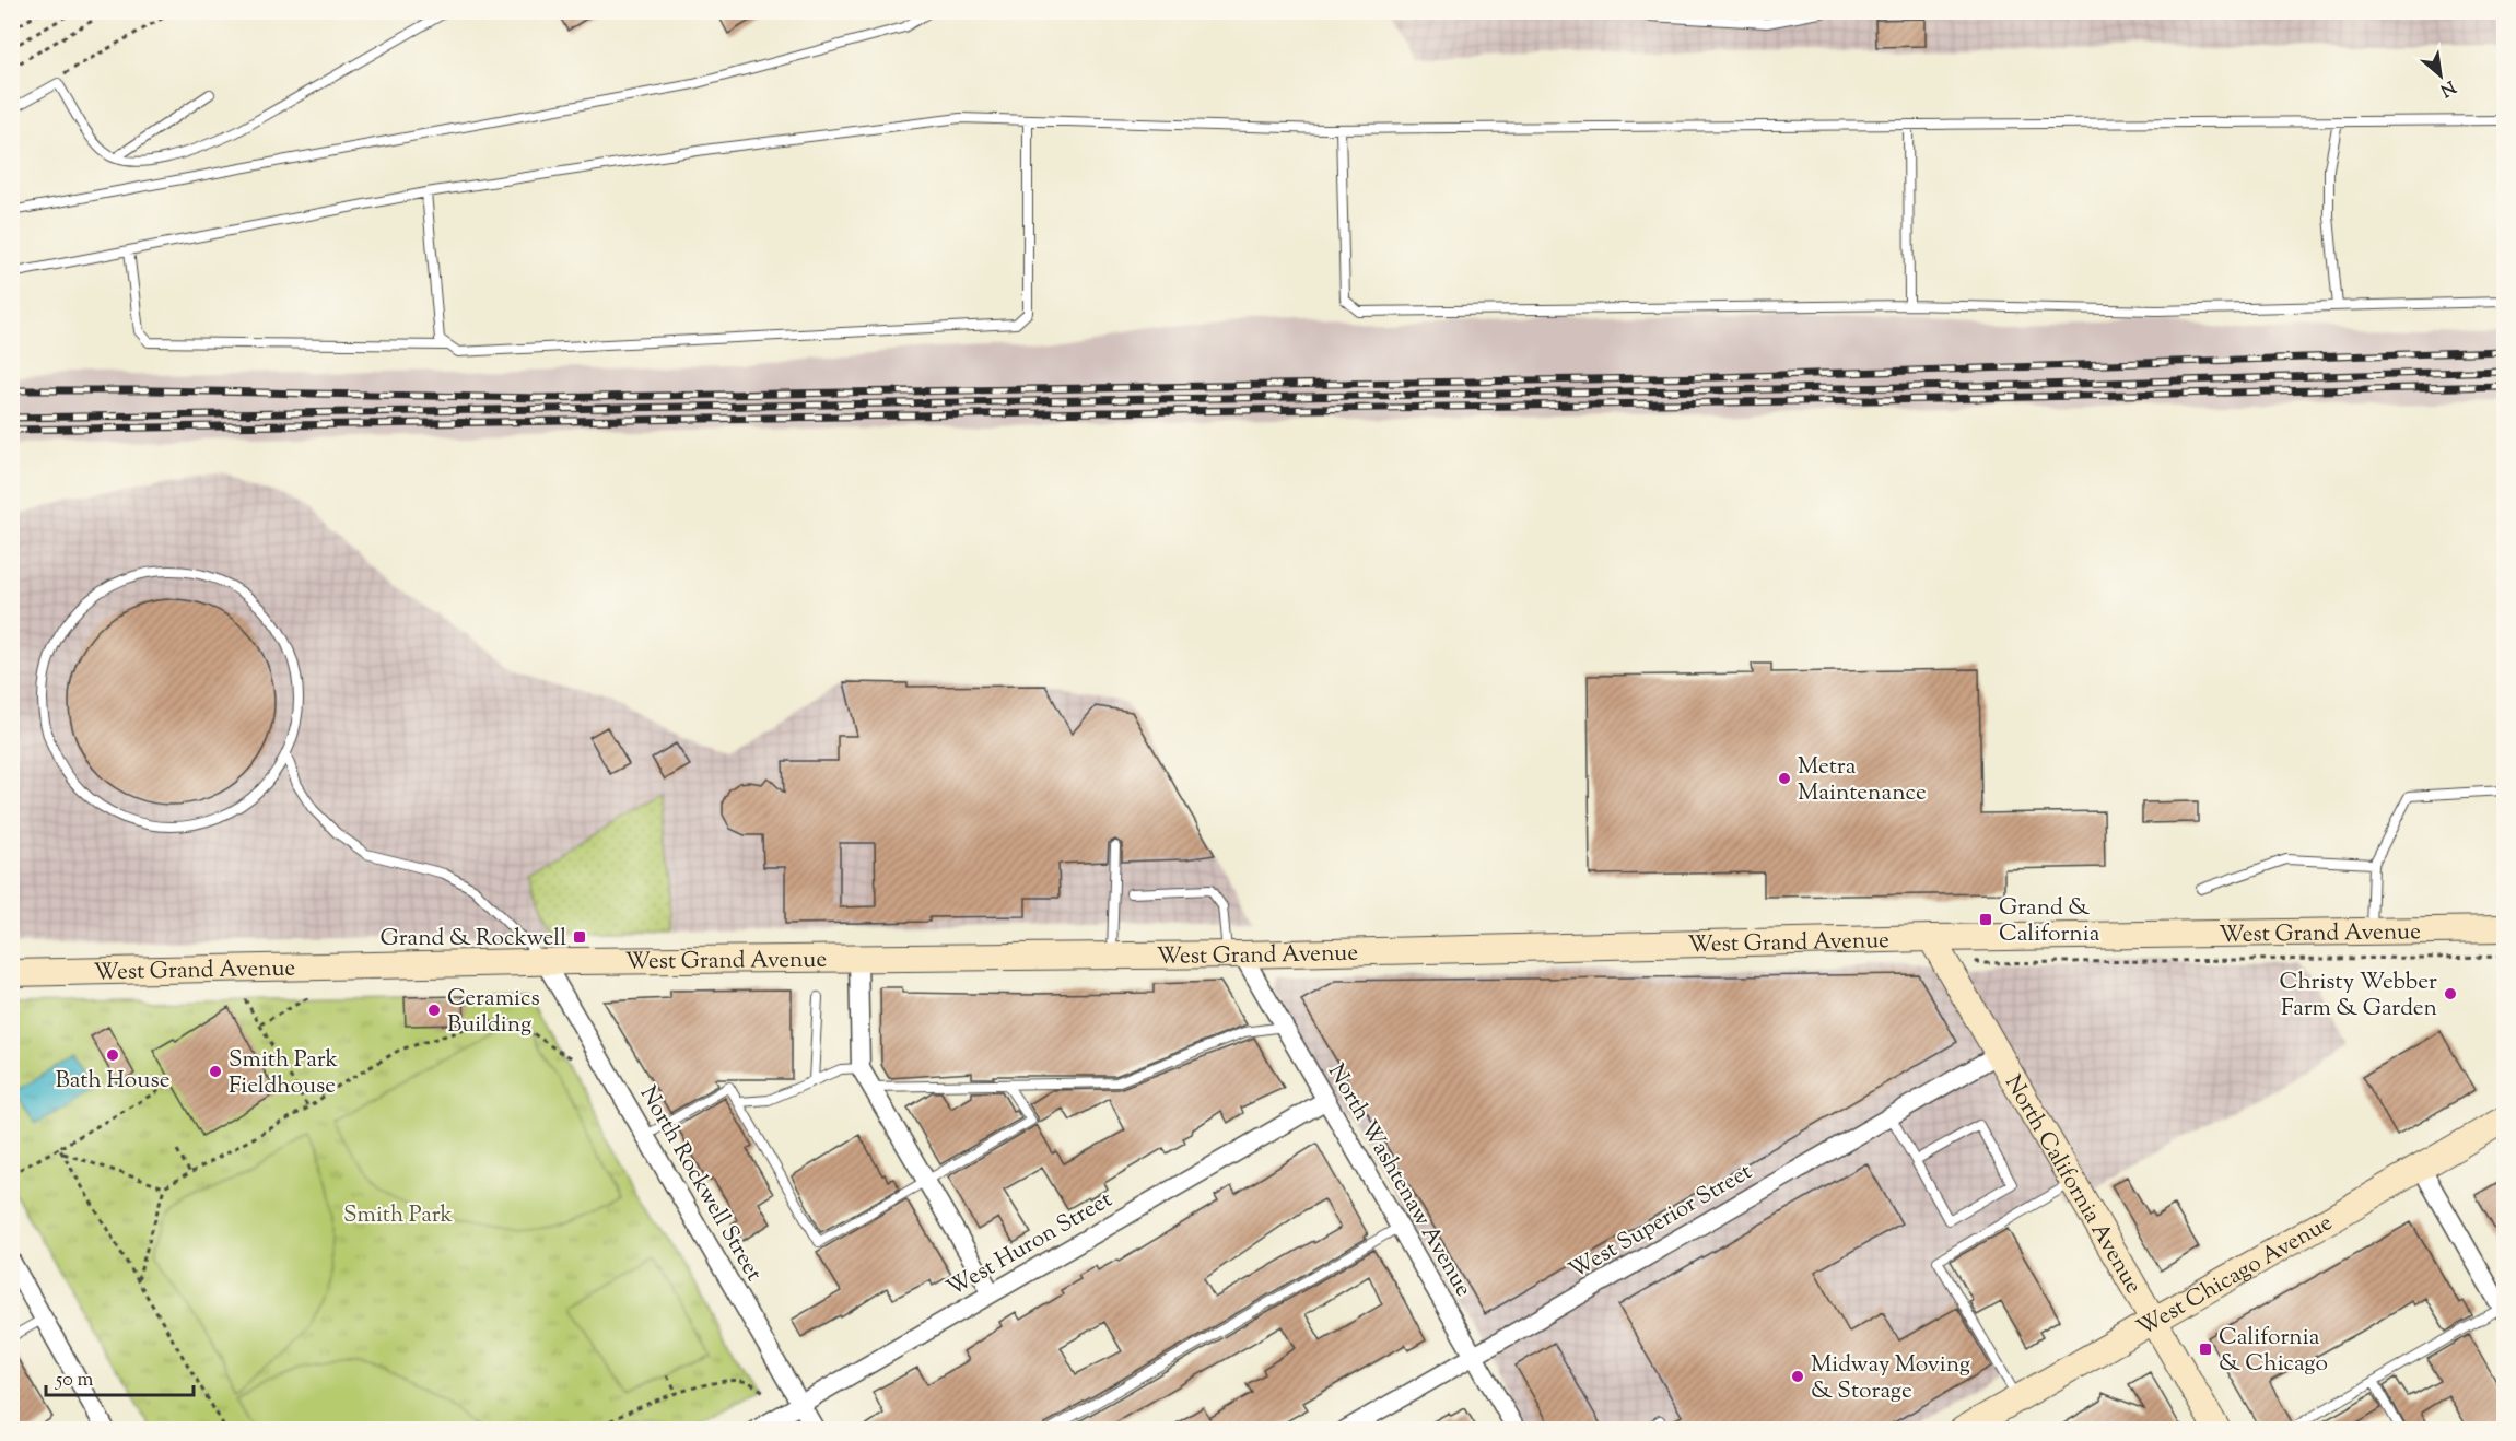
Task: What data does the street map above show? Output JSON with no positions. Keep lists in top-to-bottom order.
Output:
{
  "streets": {
    "main road": ["West Grand Avenue", "North California Avenue", "West Chicago Avenue"],
    "street": [
      "North Washtenaw Avenue",
      "North Rockwell Street",
      "West Superior Street",
      "West Huron Street"
    ]
  },
  "crossings": [
    ["West Grand Avenue", "North Washtenaw Avenue"],
    ["West Grand Avenue", "North Rockwell Street"],
    ["West Grand Avenue", "North California Avenue"],
    ["North Washtenaw Avenue", "West Superior Street"],
    ["North Washtenaw Avenue", "West Huron Street"],
    ["North Rockwell Street", "West Huron Street"],
    ["North California Avenue", "West Superior Street"],
    ["North California Avenue", "West Chicago Avenue"]
  ],
  "parks": ["Smith Park"],
  "places": {
    "other": [
      "Metra Maintenance",
      "Christy Webber Farm & Garden",
      "Ceramics Building",
      "Bath House",
      "Smith Park Fieldhouse",
      "Midway Moving & Storage"
    ],
    "transit": ["Grand & California", "Grand & Rockwell", "California & Chicago"]
  },
  "scale_bar": "50 m",
  "north": "bottom right"
}
